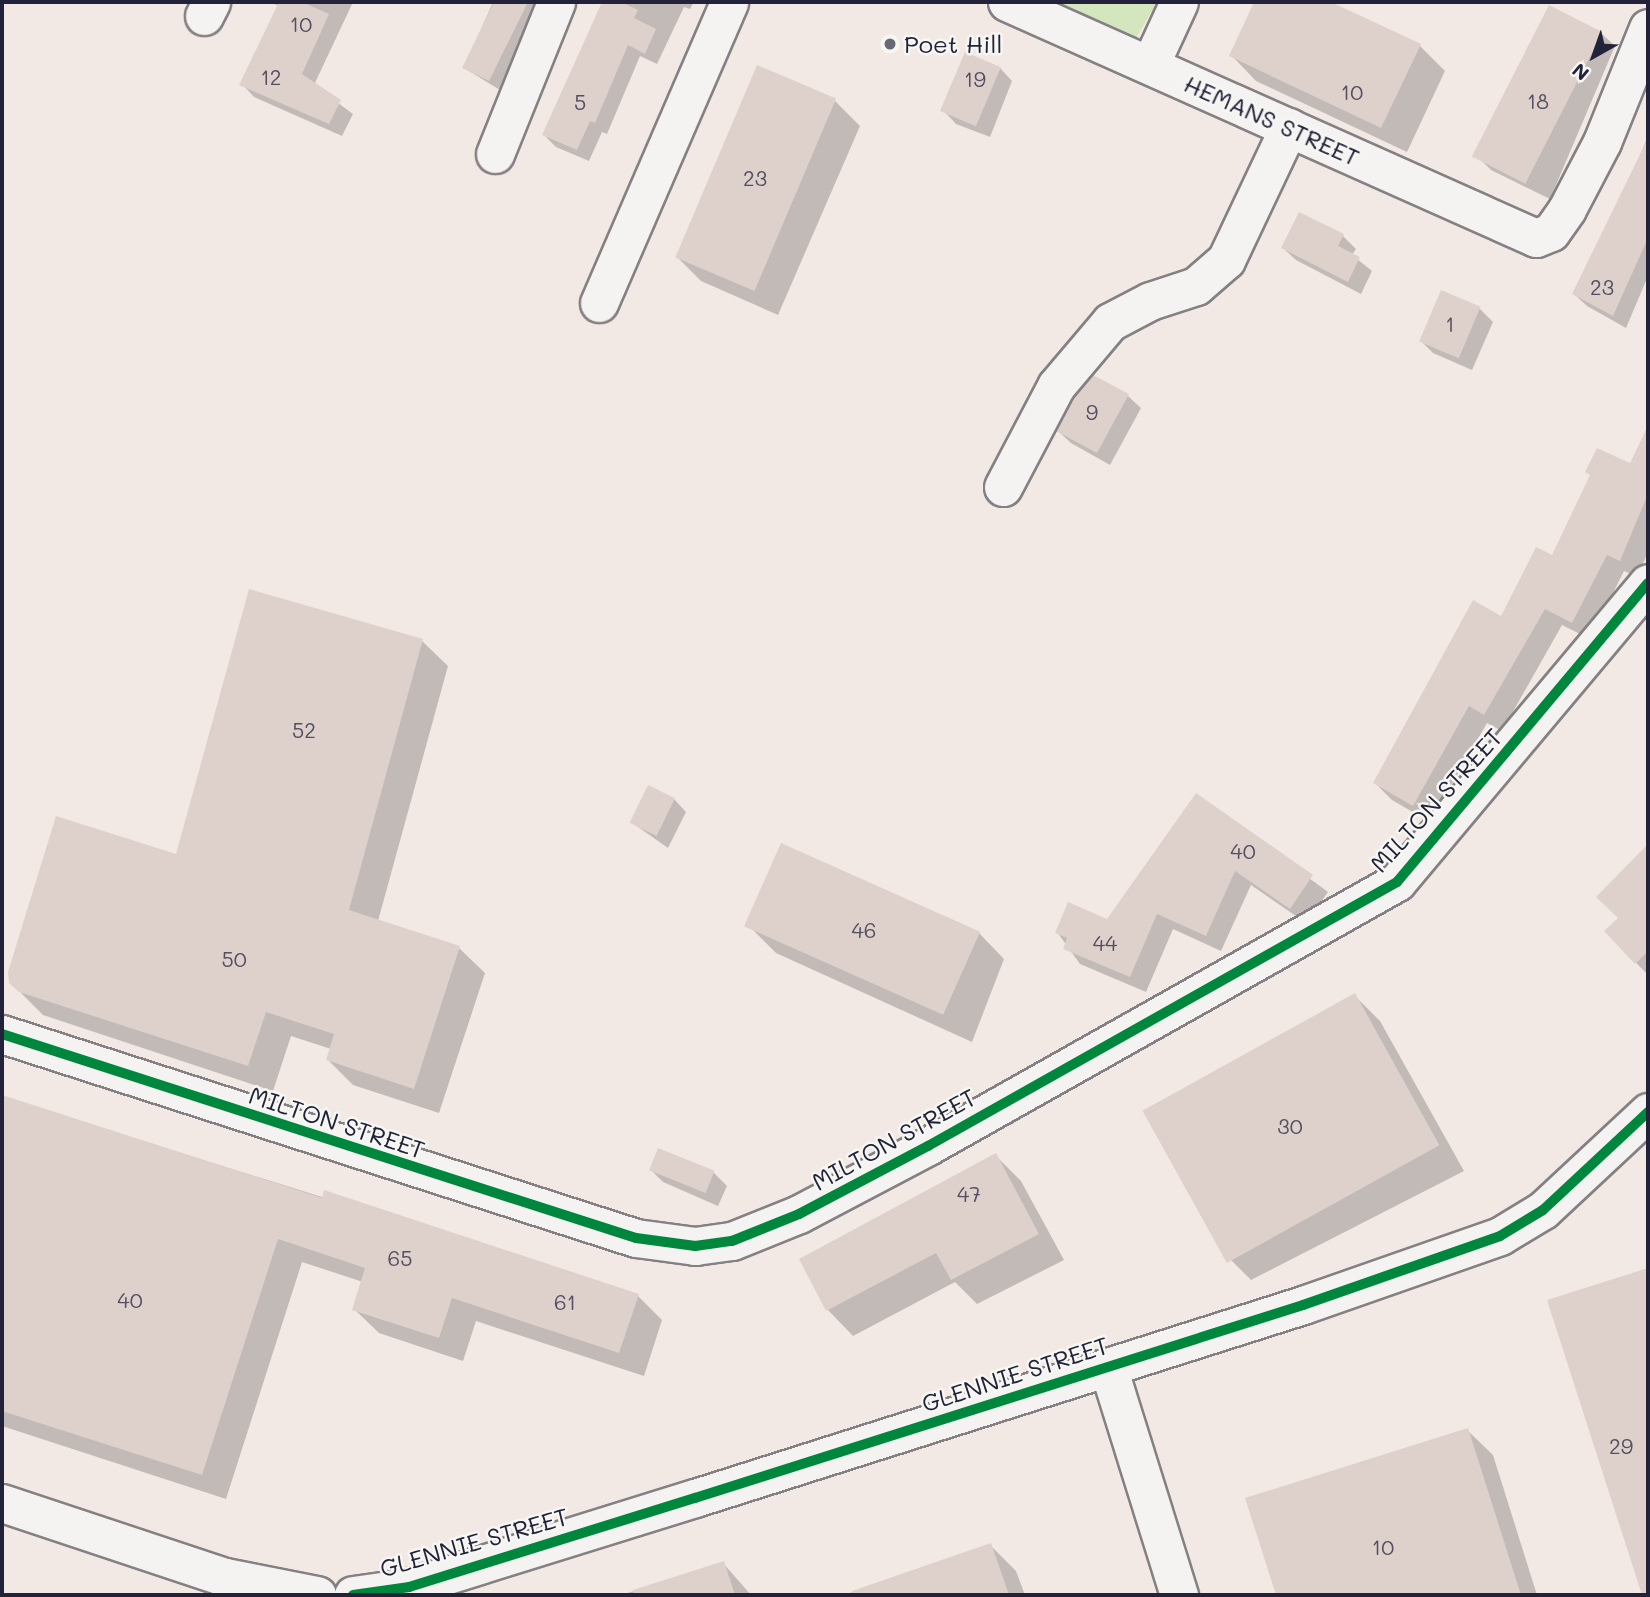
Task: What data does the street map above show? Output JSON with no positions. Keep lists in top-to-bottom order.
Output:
{
  "streets": {
    "street": ["HEMANS STREET", "MILTON STREET", "GLENNIE STREET"]
  },
  "places": ["Poet Hill"],
  "house_numbers": [
    "10",
    "12",
    "19",
    "10",
    "18",
    "5",
    "23",
    "23",
    "1",
    "9",
    "52",
    "40",
    "46",
    "44",
    "50",
    "30",
    "47",
    "65",
    "40",
    "61",
    "29",
    "10"
  ],
  "north": "bottom left"
}
